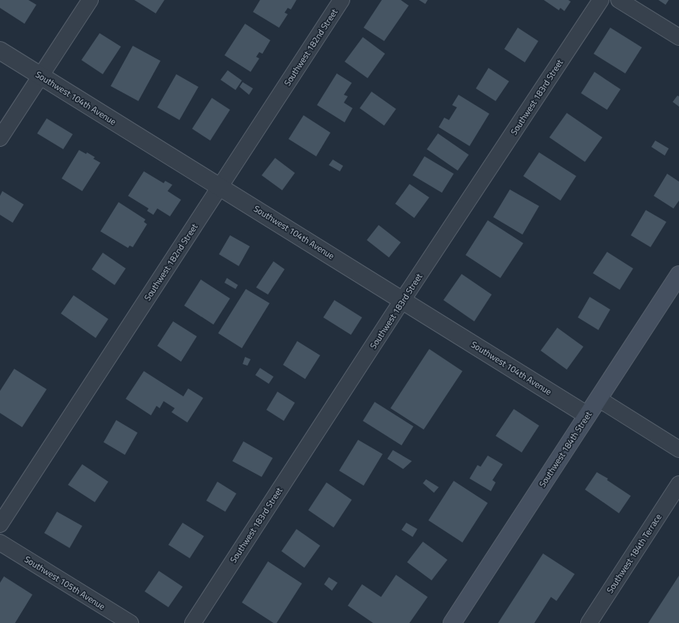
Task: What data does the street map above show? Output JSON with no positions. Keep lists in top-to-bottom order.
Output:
{
  "streets": {
    "main road": ["Southwest 184th Street"],
    "street": [
      "Southwest 182nd Street",
      "Southwest 183rd Street",
      "Southwest 104th Avenue",
      "Southwest 184th Terrace",
      "Southwest 105th Avenue"
    ]
  },
  "crossings": [
    ["Southwest 182nd Street", "Southwest 104th Avenue"],
    ["Southwest 183rd Street", "Southwest 104th Avenue"],
    ["Southwest 104th Avenue", "Southwest 184th Street"]
  ]
}
